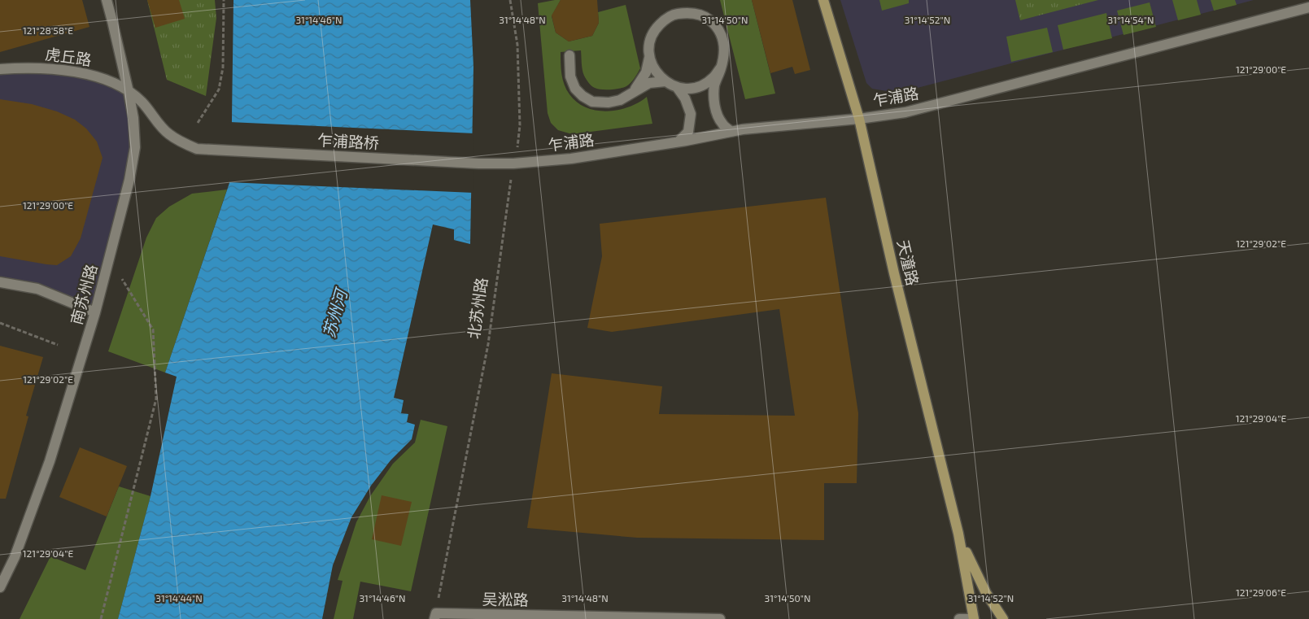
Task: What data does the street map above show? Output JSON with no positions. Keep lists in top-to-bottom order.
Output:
{
  "streets": {
    "main road": ["天潼路"],
    "street": [
      "虎丘路",
      "乍浦路",
      "乍浦路桥",
      "南苏州路",
      "吴淞路"
    ],
    "path": ["北苏州路"]
  },
  "crossings": [
    ["虎丘路", "乍浦路桥"],
    ["虎丘路", "南苏州路"],
    ["乍浦路", "乍浦路桥"],
    ["乍浦路", "天潼路"],
    ["乍浦路", "北苏州路"],
    ["乍浦路桥", "南苏州路"],
    ["北苏州路", "吴淞路"]
  ],
  "water": ["苏州河"],
  "coordinates": [
    "31°14'46\"N",
    "31°14'48\"N",
    "31°14'50\"N",
    "31°14'52\"N",
    "31°14'54\"N",
    "121°28'58\"E",
    "121°29'00\"E",
    "121°29'02\"E",
    "121°29'04\"E",
    "121°29'06\"E",
    "31°14'44\"N"
  ]
}
